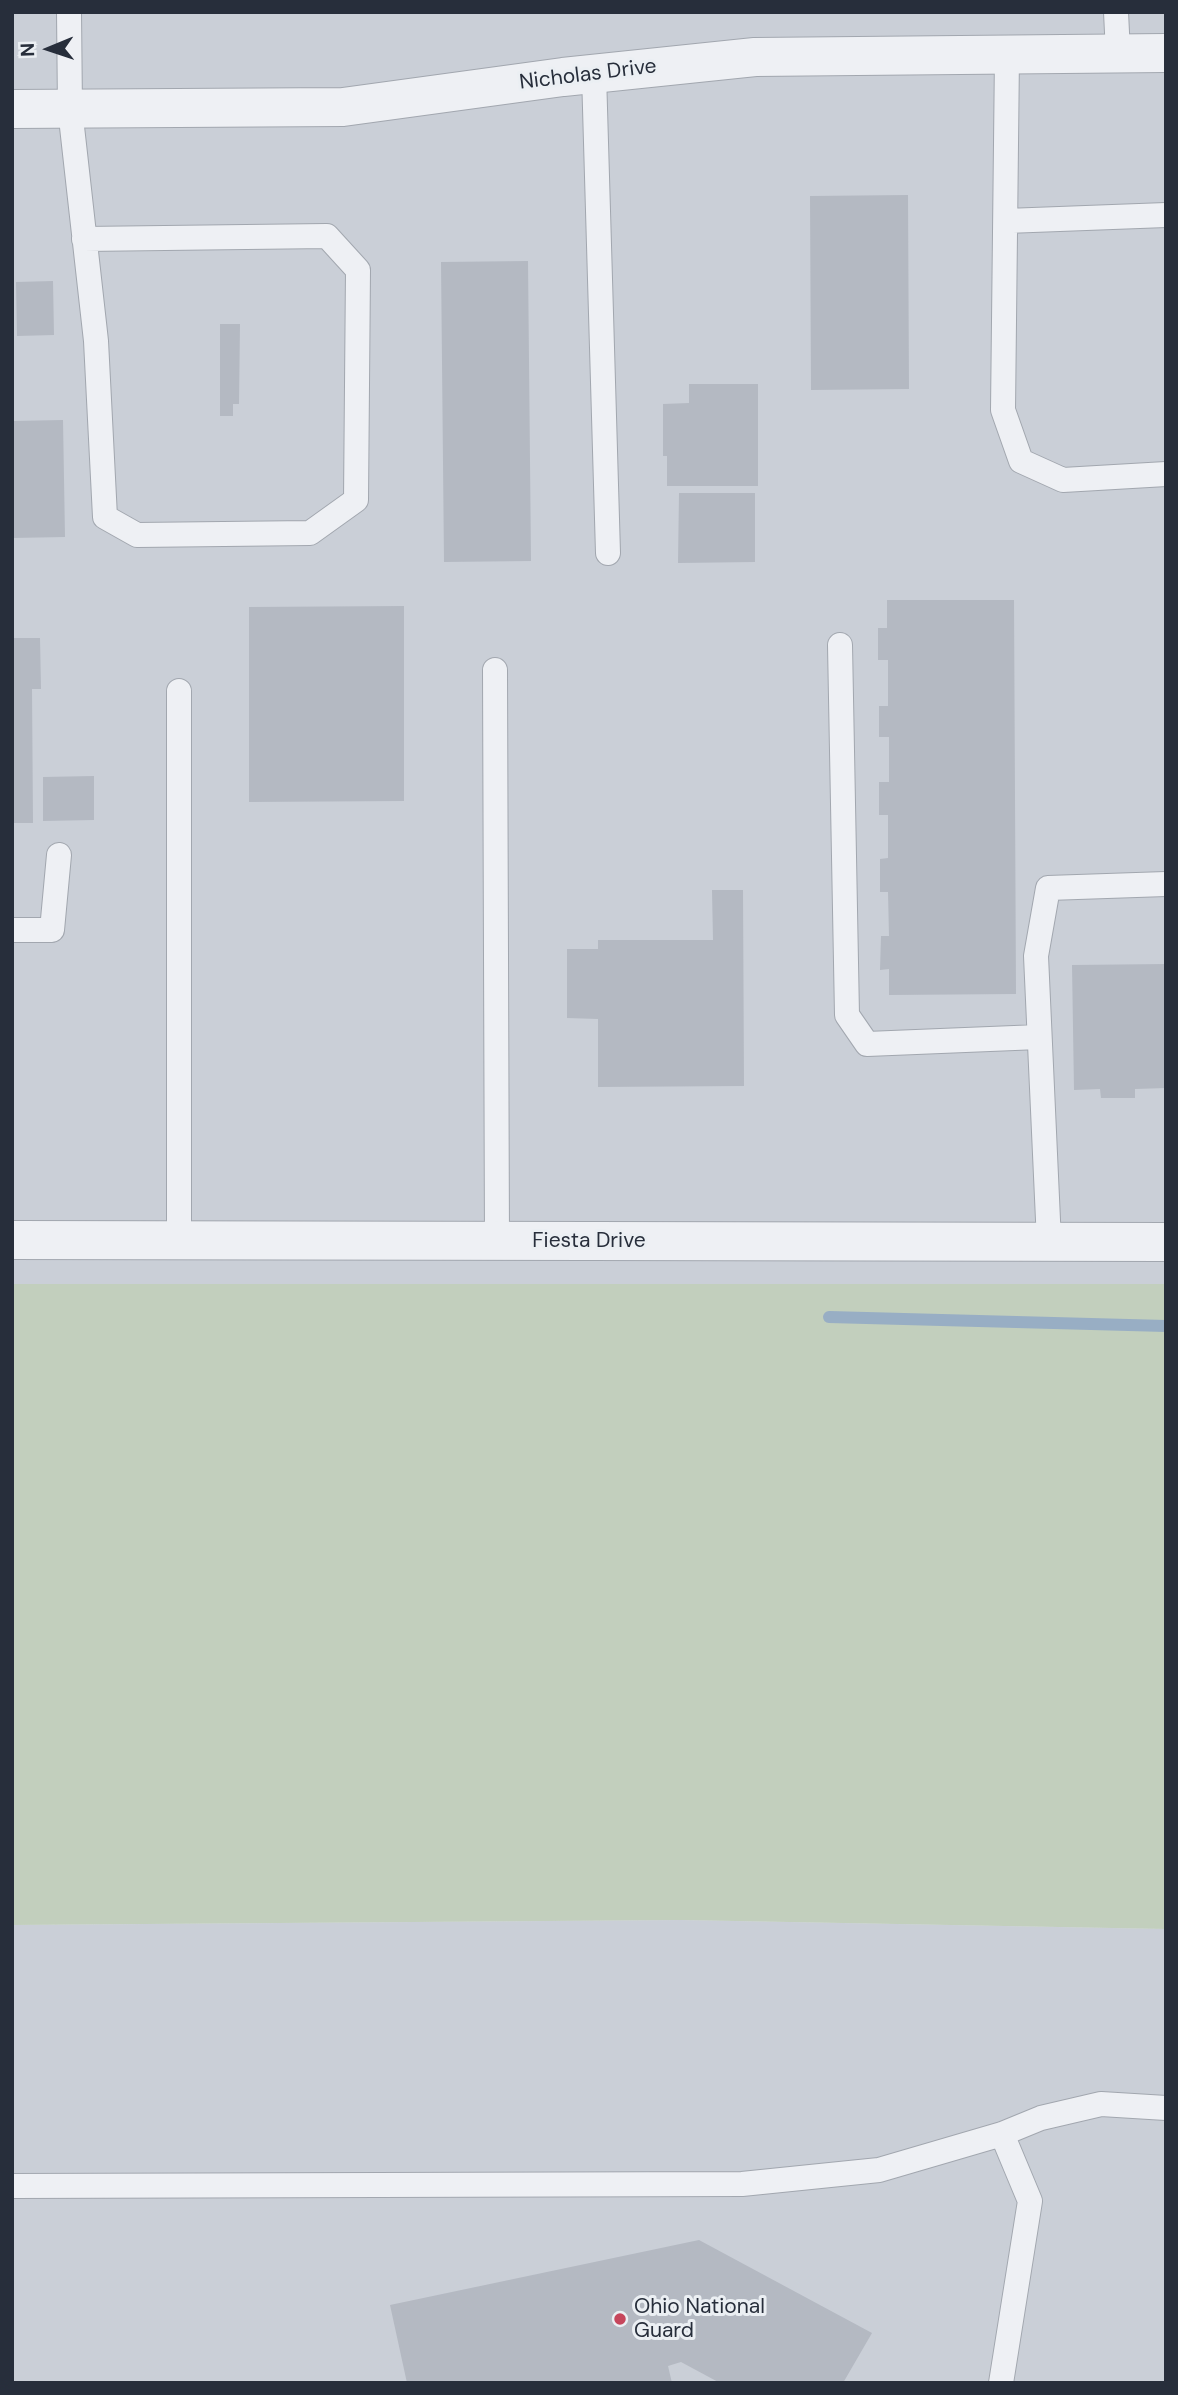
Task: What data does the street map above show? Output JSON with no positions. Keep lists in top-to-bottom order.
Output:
{
  "streets": {
    "street": ["Nicholas Drive", "Fiesta Drive"]
  },
  "places": ["Ohio National Guard"],
  "north": "left"
}
